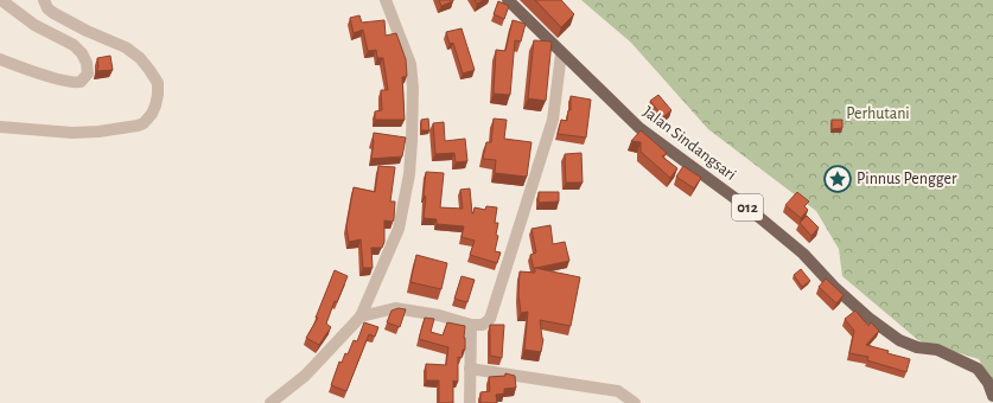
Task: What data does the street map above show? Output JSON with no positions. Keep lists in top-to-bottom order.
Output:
{
  "streets": {
    "main road": ["Jalan Sindangsari", "012"]
  },
  "parks": ["Perhutani"],
  "places": {
    "place": ["Pinnus Pengger"]
  }
}
